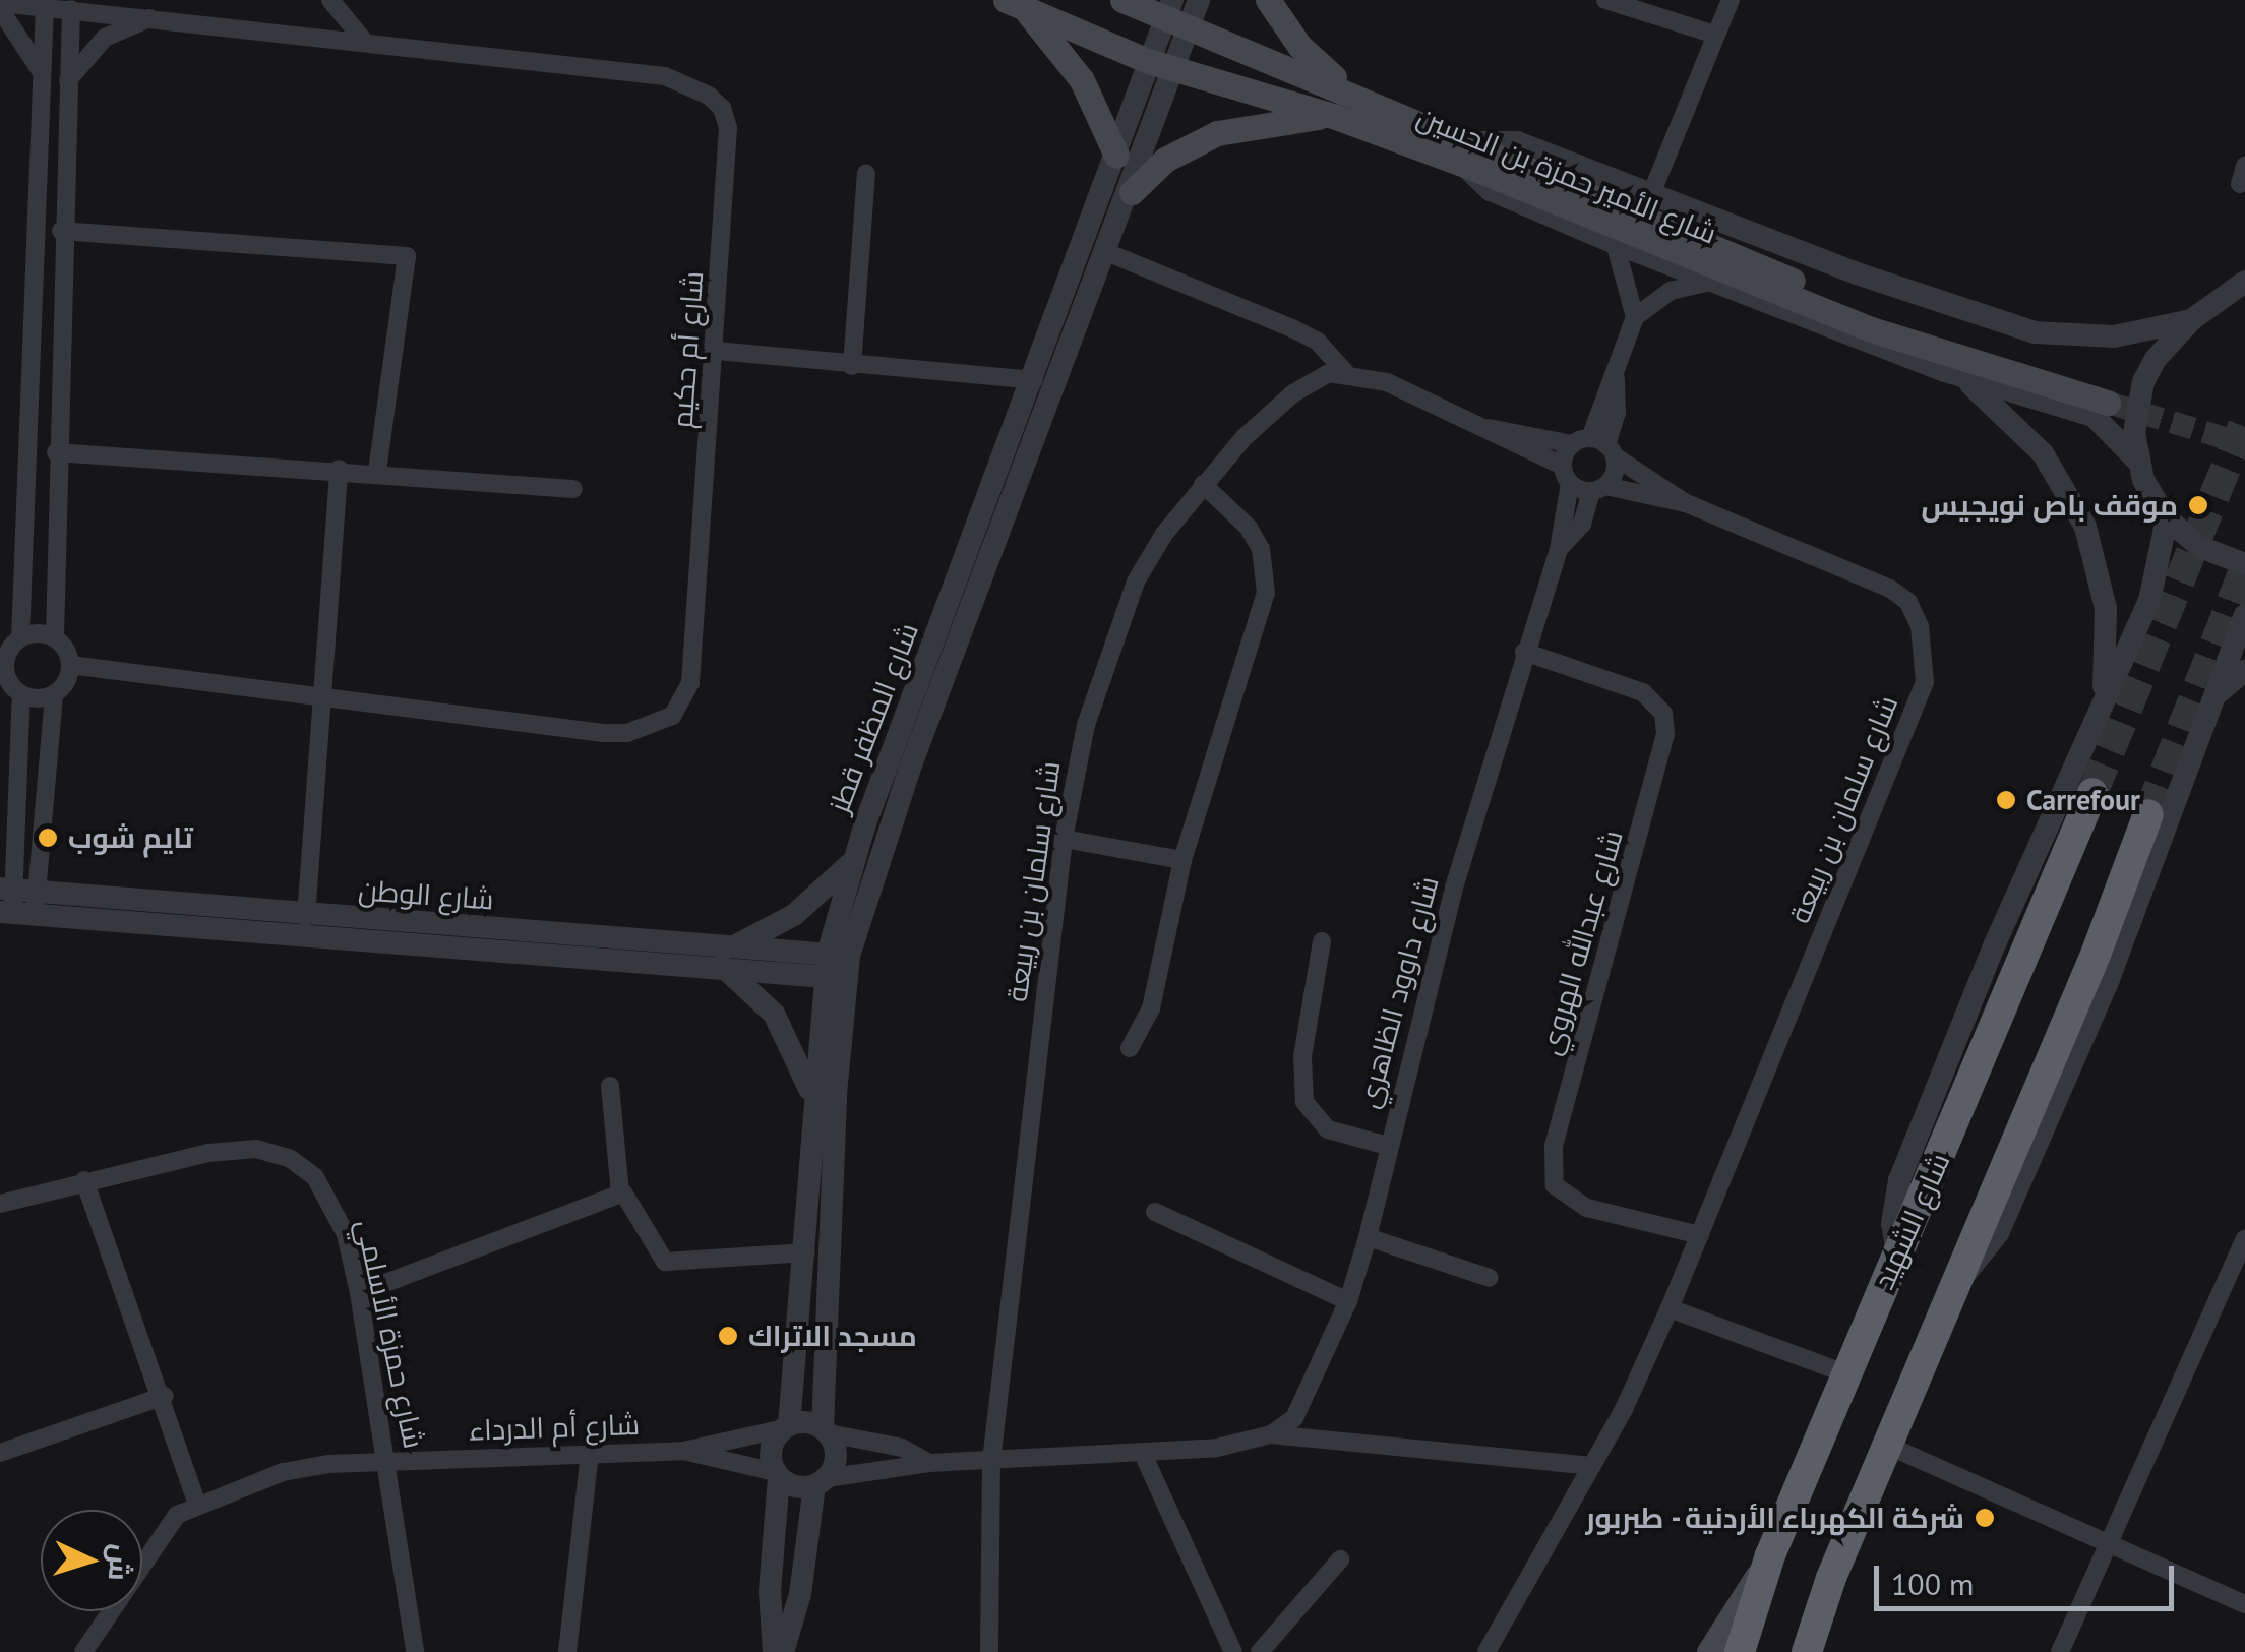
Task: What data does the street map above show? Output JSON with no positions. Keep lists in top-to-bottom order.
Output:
{
  "streets": {
    "highway": ["شارع الشهيد"],
    "main road": ["شارع الأمير حمزة بن الحسين"],
    "street": [
      "شارع أم حكيم",
      "شارع المظفر قطز",
      "شارع سلمان بن ربيعة",
      "شارع الوطن",
      "شارع عبدالله الهروي",
      "شارع داوود الظاهري",
      "شارع حمزة الأسلمي",
      "شارع أم الدرداء"
    ]
  },
  "crossings": [
    ["شارع الأمير حمزة بن الحسين", "شارع المظفر قطز"],
    ["شارع المظفر قطز", "شارع الوطن"],
    ["شارع المظفر قطز", "شارع أم الدرداء"],
    ["شارع سلمان بن ربيعة", "شارع عبدالله الهروي"],
    ["شارع سلمان بن ربيعة", "شارع داوود الظاهري"],
    ["شارع عبدالله الهروي", "شارع داوود الظاهري"],
    ["شارع حمزة الأسلمي", "شارع أم الدرداء"]
  ],
  "places": [
    "موقف باص نويجيس",
    "Carrefour",
    "تايم شوب",
    "مسجد الاتراك",
    "شركة الكهرباء الأردنية - طبربور"
  ],
  "scale_bar": "100 m",
  "north": "right"
}
